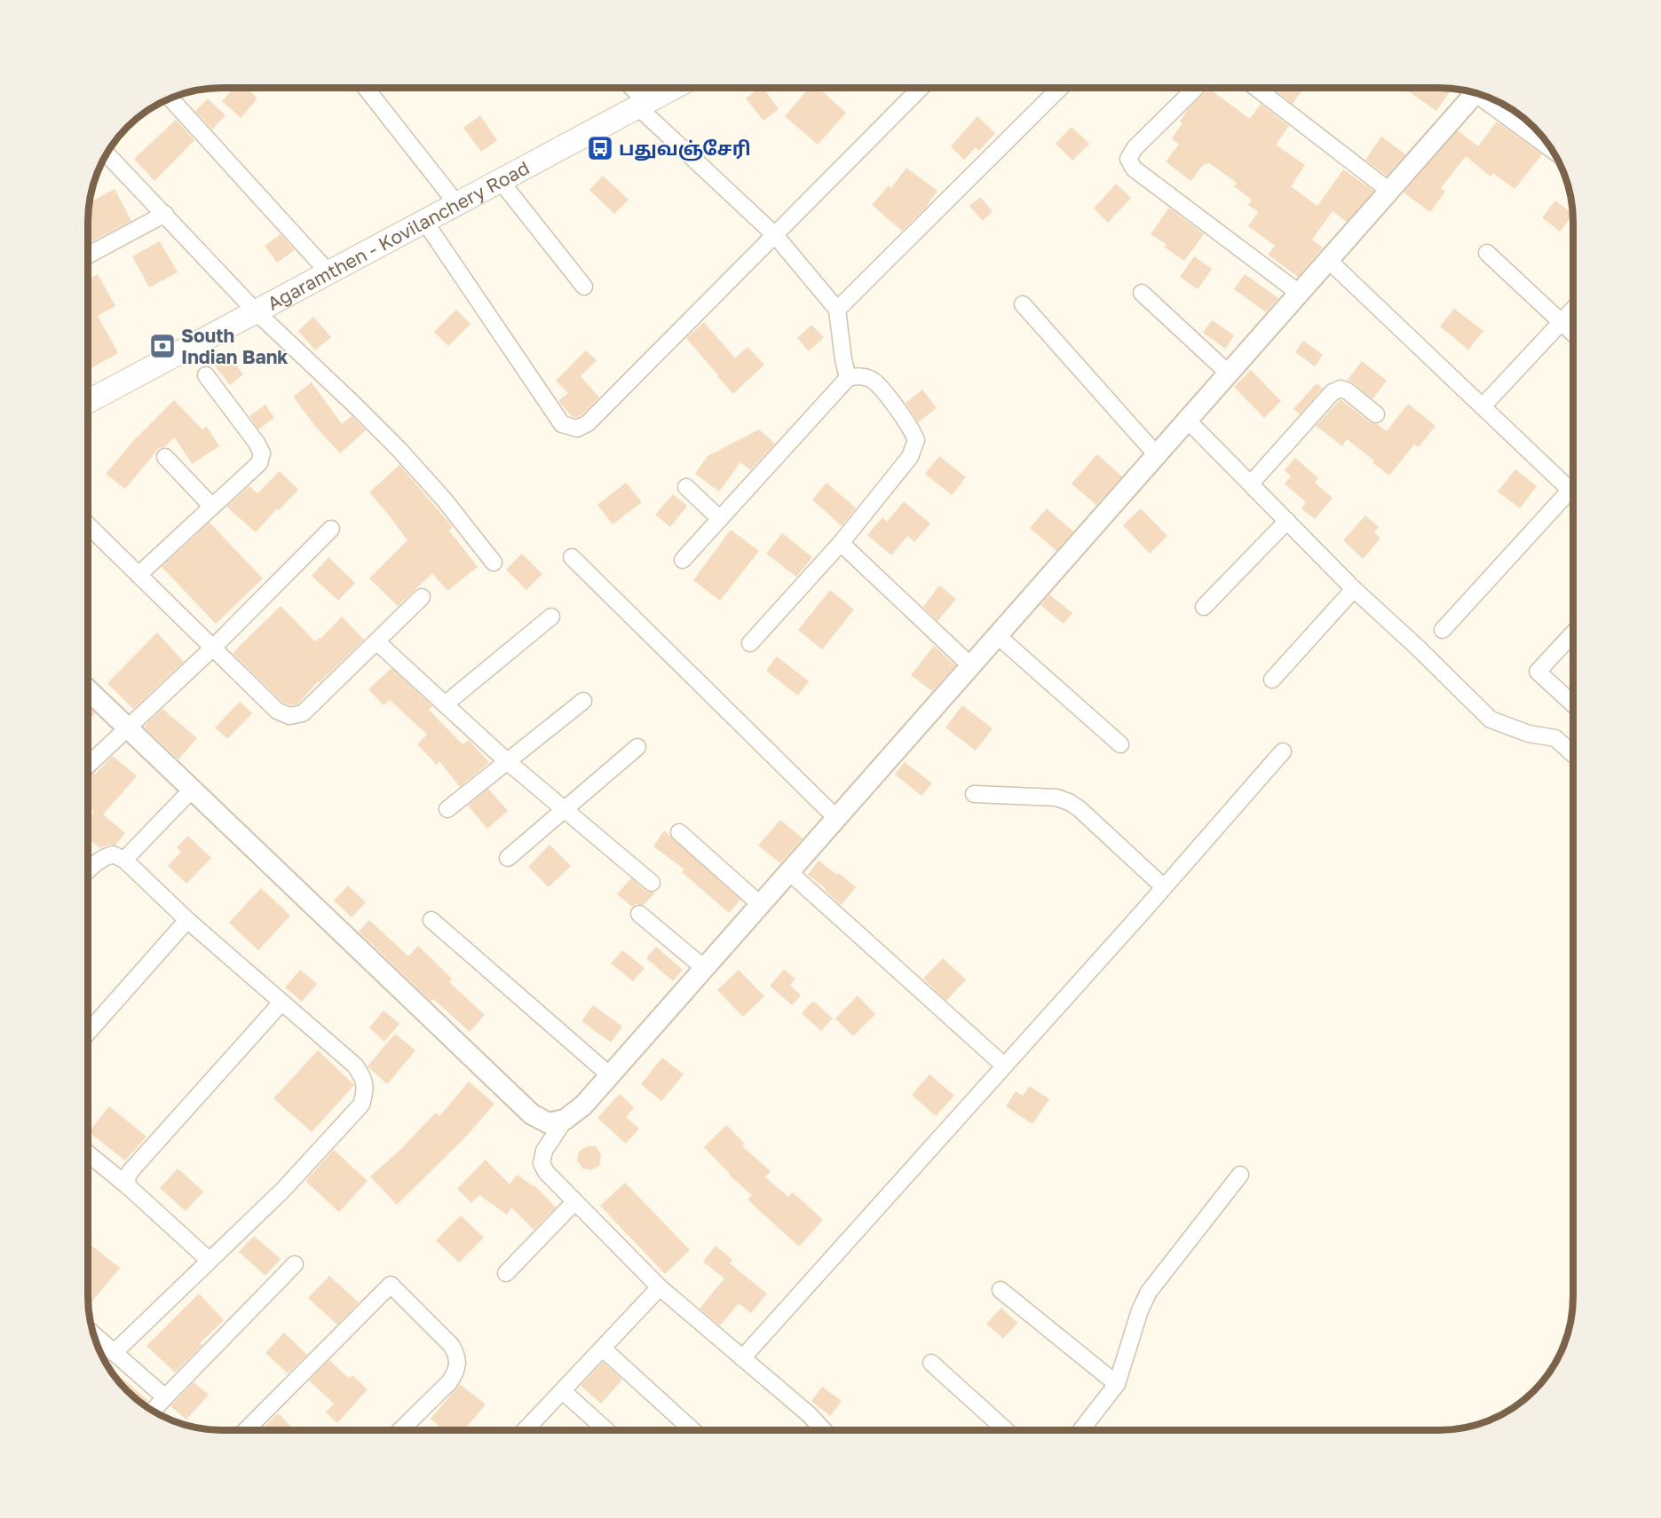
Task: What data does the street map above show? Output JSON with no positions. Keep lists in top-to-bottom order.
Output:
{
  "streets": {
    "main road": ["Agaramthen - Kovilanchery Road"]
  },
  "places": {
    "bus stop": ["பதுவஞ்சேரி"],
    "bank": ["South Indian Bank"]
  }
}
